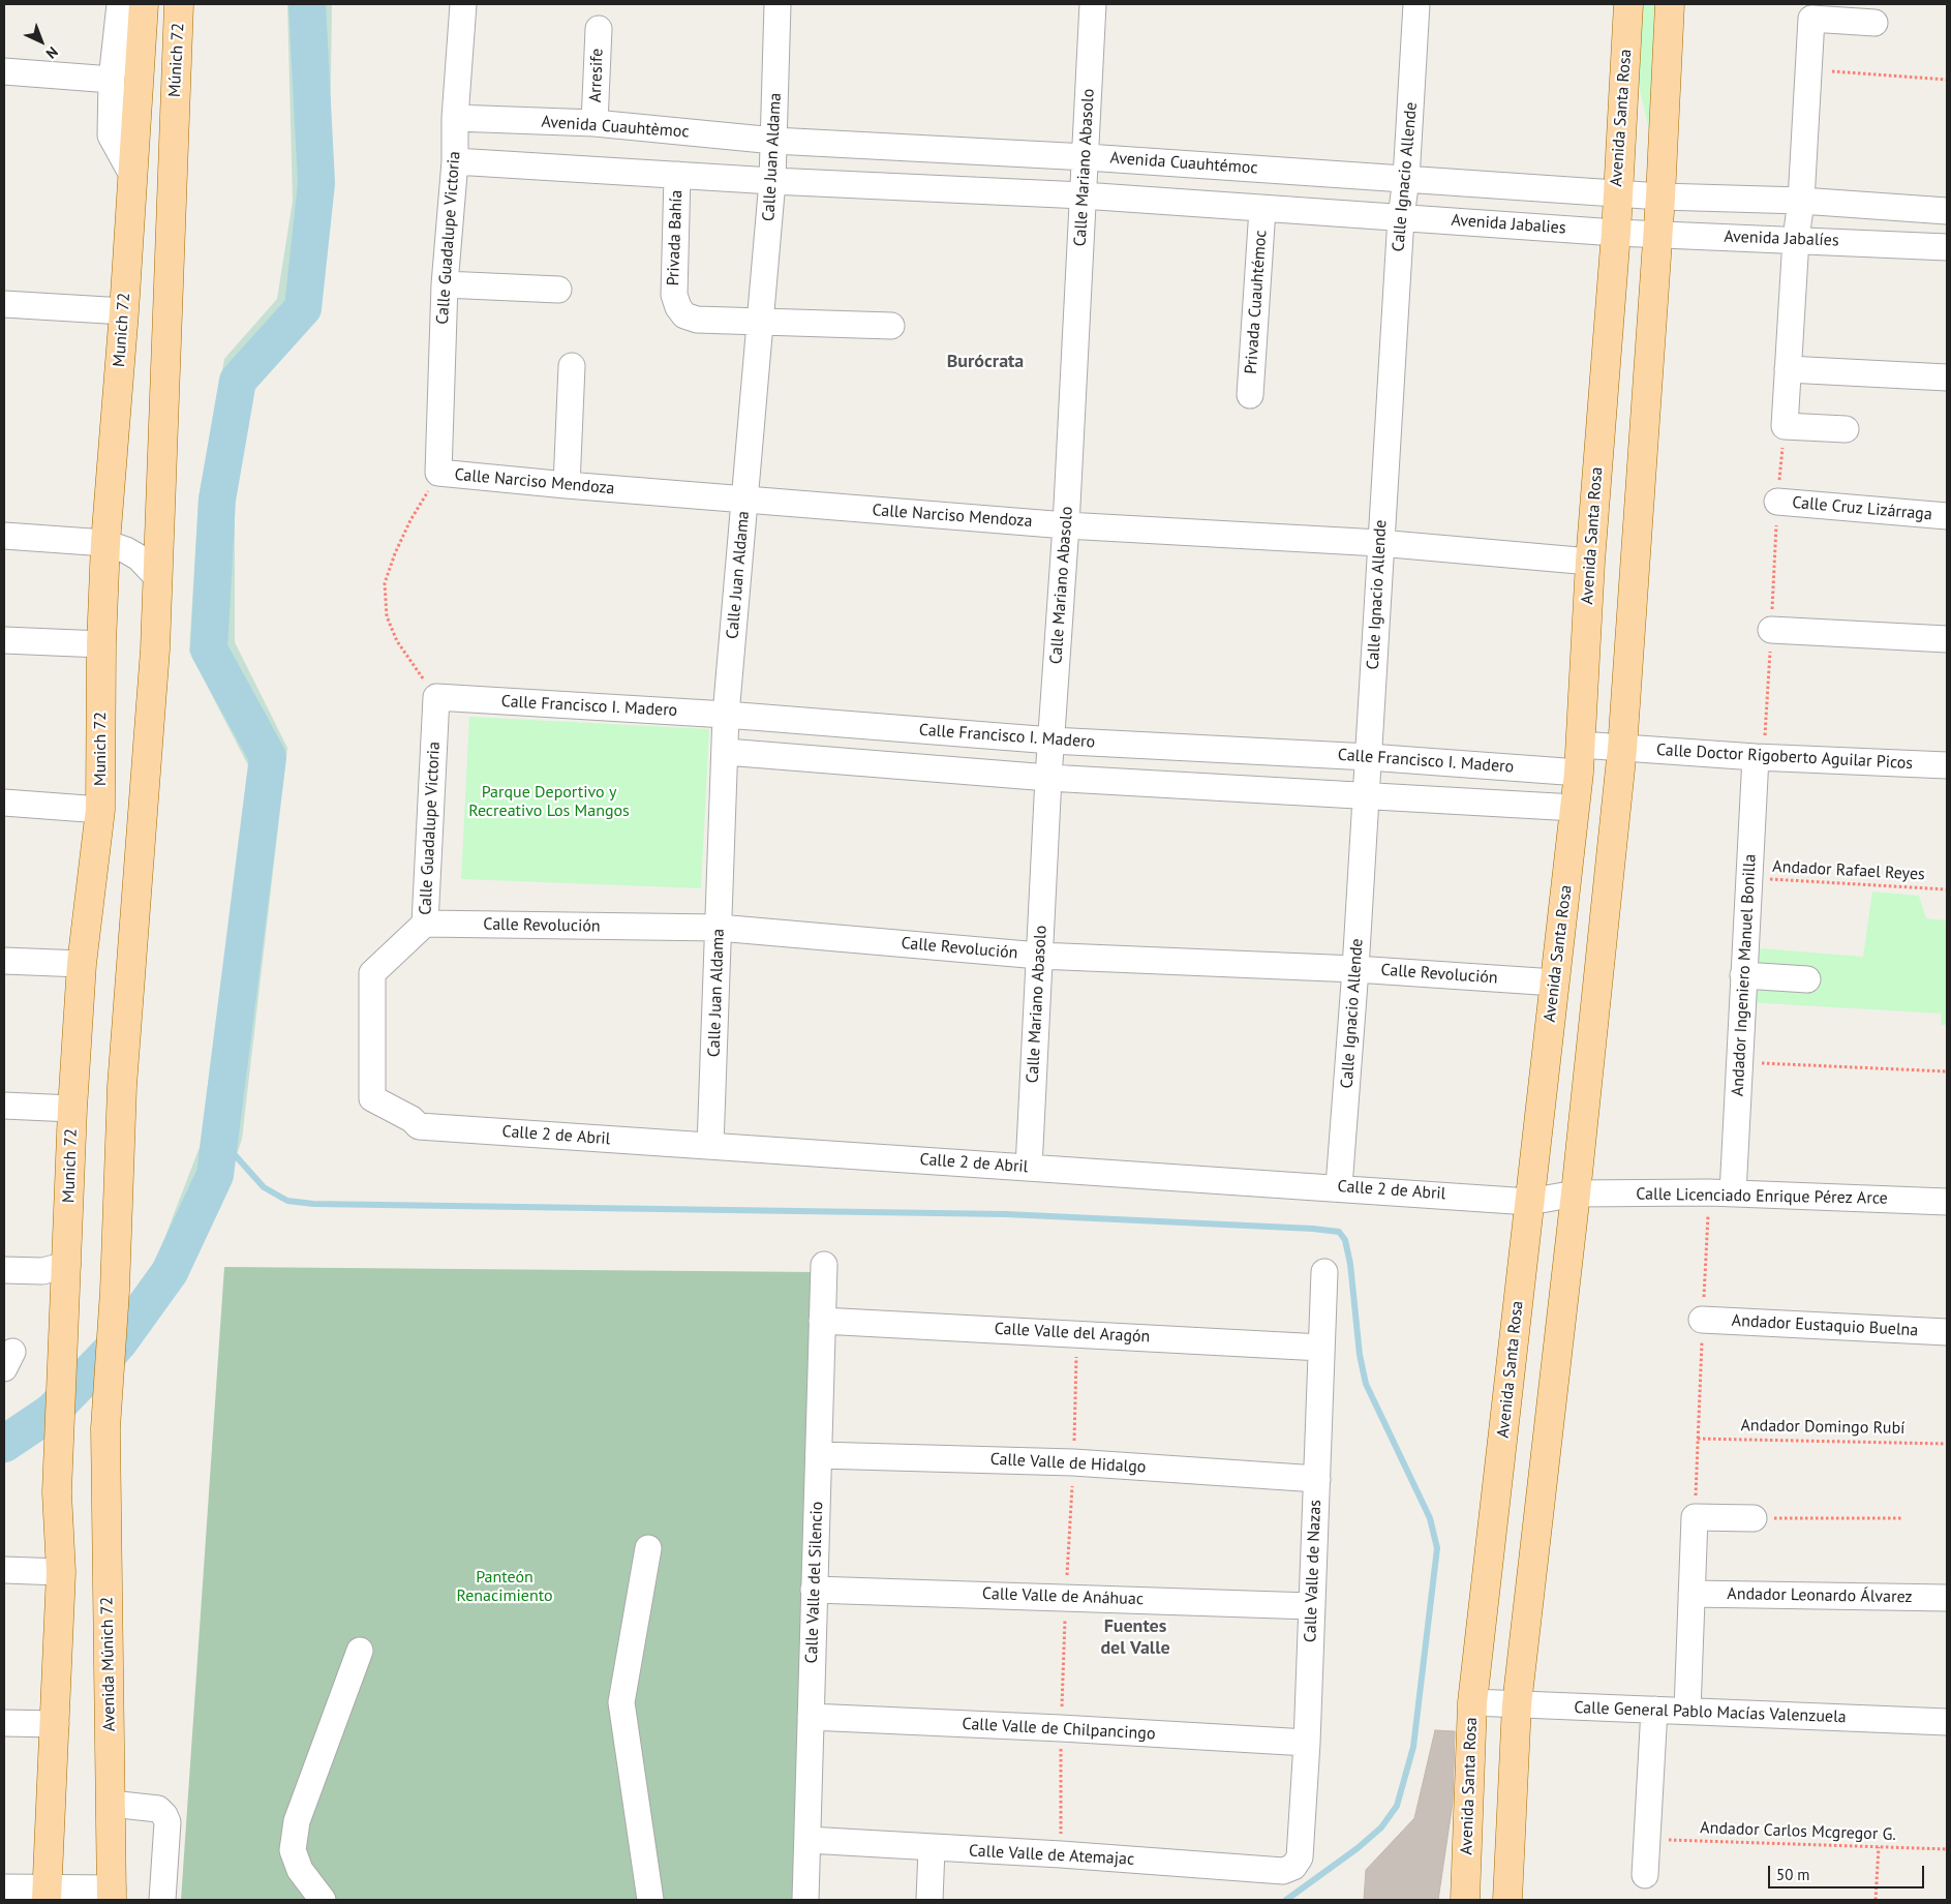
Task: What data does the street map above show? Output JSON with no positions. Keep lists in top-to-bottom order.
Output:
{
  "streets": {
    "main road": [
      "Múnich 72",
      "Avenida Santa Rosa",
      "Munich 72",
      "Avenida Múnich 72"
    ],
    "street": [
      "Arresife",
      "Avenida Cuauhtèmoc",
      "Calle Juan Aldama",
      "Avenida Cuauhtémoc",
      "Calle Mariano Abasolo",
      "Calle Ignacio Allende",
      "Avenida Jabalies",
      "Calle Guadalupe Victoria",
      "Privada Bahía",
      "Avenida Jabalíes",
      "Privada Cuauhtémoc",
      "Calle Narciso Mendoza",
      "Calle Cruz Lizárraga",
      "Calle Francisco I. Madero",
      "Calle Doctor Rigoberto Aguilar Picos",
      "Calle Revolución",
      "Andador Ingeniero Manuel Bonilla",
      "Calle 2 de Abril",
      "Calle Licenciado Enrique Pérez Arce",
      "Andador Eustaquio Buelna",
      "Calle Valle del Aragón",
      "Calle Valle de Hidalgo",
      "Calle Valle de Nazas",
      "Calle Valle del Silencio",
      "Andador Leonardo Álvarez",
      "Calle Valle de Anáhuac",
      "Calle General Pablo Macías Valenzuela",
      "Calle Valle de Chilpancingo",
      "Calle Valle de Atemajac"
    ],
    "path": ["Andador Rafael Reyes", "Andador Domingo Rubí", "Andador Carlos Mcgregor G."]
  },
  "crossings": [
    ["Múnich 72", "Avenida Múnich 72"],
    ["Arresife", "Avenida Cuauhtèmoc"],
    ["Avenida Santa Rosa", "Avenida Jabalies"],
    ["Avenida Santa Rosa", "Avenida Jabalíes"],
    ["Avenida Santa Rosa", "Calle Narciso Mendoza"],
    ["Avenida Santa Rosa", "Calle Francisco I. Madero"],
    ["Avenida Santa Rosa", "Calle Doctor Rigoberto Aguilar Picos"],
    ["Avenida Santa Rosa", "Calle Revolución"],
    ["Avenida Santa Rosa", "Calle 2 de Abril"],
    ["Avenida Santa Rosa", "Calle General Pablo Macías Valenzuela"],
    ["Avenida Cuauhtèmoc", "Calle Juan Aldama"],
    ["Avenida Cuauhtèmoc", "Avenida Cuauhtémoc"],
    ["Avenida Cuauhtèmoc", "Calle Guadalupe Victoria"],
    ["Calle Juan Aldama", "Avenida Cuauhtémoc"],
    ["Calle Juan Aldama", "Privada Bahía"],
    ["Calle Juan Aldama", "Calle Narciso Mendoza"],
    ["Calle Juan Aldama", "Calle Francisco I. Madero"],
    ["Calle Juan Aldama", "Calle Revolución"],
    ["Calle Juan Aldama", "Calle 2 de Abril"],
    ["Avenida Cuauhtémoc", "Calle Mariano Abasolo"],
    ["Avenida Cuauhtémoc", "Calle Ignacio Allende"],
    ["Calle Mariano Abasolo", "Calle Narciso Mendoza"],
    ["Calle Mariano Abasolo", "Calle Francisco I. Madero"],
    ["Calle Mariano Abasolo", "Calle Revolución"],
    ["Calle Mariano Abasolo", "Calle 2 de Abril"],
    ["Calle Ignacio Allende", "Avenida Jabalies"],
    ["Calle Ignacio Allende", "Calle Narciso Mendoza"],
    ["Calle Ignacio Allende", "Calle Francisco I. Madero"],
    ["Calle Ignacio Allende", "Calle Revolución"],
    ["Calle Ignacio Allende", "Calle 2 de Abril"],
    ["Avenida Jabalies", "Avenida Jabalíes"],
    ["Calle Guadalupe Victoria", "Calle Narciso Mendoza"],
    ["Calle Guadalupe Victoria", "Calle Francisco I. Madero"],
    ["Calle Guadalupe Victoria", "Calle Revolución"],
    ["Calle Guadalupe Victoria", "Calle 2 de Abril"],
    ["Calle Francisco I. Madero", "Calle Doctor Rigoberto Aguilar Picos"],
    ["Calle Doctor Rigoberto Aguilar Picos", "Andador Ingeniero Manuel Bonilla"],
    ["Andador Rafael Reyes", "Andador Ingeniero Manuel Bonilla"],
    ["Andador Ingeniero Manuel Bonilla", "Calle Licenciado Enrique Pérez Arce"],
    ["Calle 2 de Abril", "Calle Licenciado Enrique Pérez Arce"],
    ["Calle Valle del Aragón", "Calle Valle de Nazas"],
    ["Calle Valle del Aragón", "Calle Valle del Silencio"],
    ["Calle Valle de Hidalgo", "Calle Valle de Nazas"],
    ["Calle Valle de Hidalgo", "Calle Valle del Silencio"],
    ["Calle Valle de Nazas", "Calle Valle de Anáhuac"],
    ["Calle Valle de Nazas", "Calle Valle de Chilpancingo"],
    ["Calle Valle de Nazas", "Calle Valle de Atemajac"],
    ["Calle Valle del Silencio", "Calle Valle de Anáhuac"],
    ["Calle Valle del Silencio", "Calle Valle de Chilpancingo"],
    ["Calle Valle del Silencio", "Calle Valle de Atemajac"]
  ],
  "districts": ["Burócrata", "Fuentes del Valle"],
  "parks": ["Parque Deportivo y Recreativo Los Mangos", "Panteón Renacimiento"],
  "scale_bar": "50 m",
  "north": "bottom right"
}
